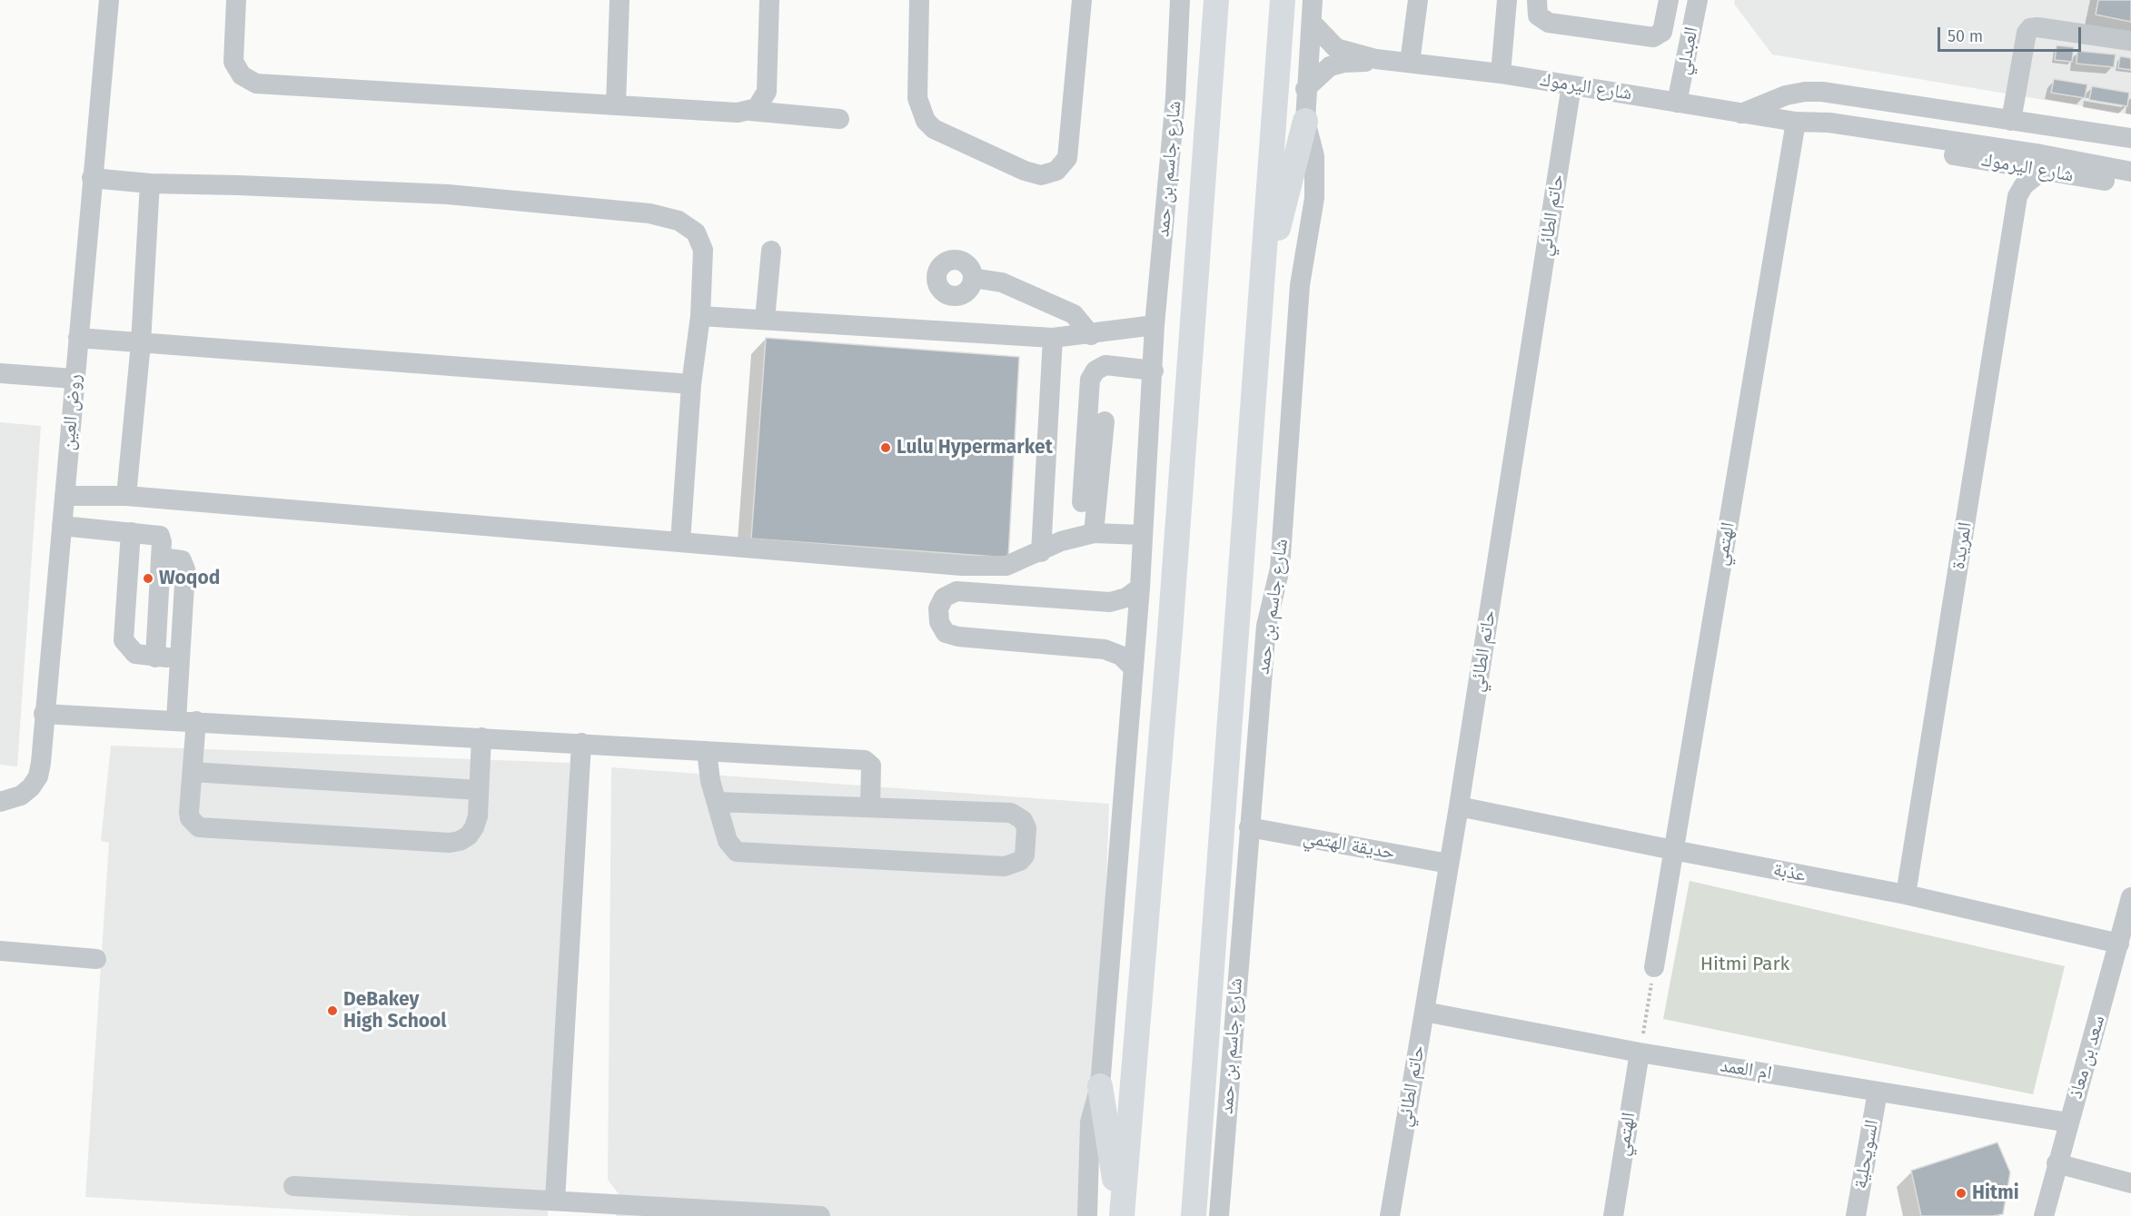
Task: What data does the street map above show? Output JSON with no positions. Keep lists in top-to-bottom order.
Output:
{
  "streets": {
    "main road": ["شارع جاسم بن حمد"],
    "street": [
      "العبدلي",
      "شارع اليرموك",
      "حاتم الطائي",
      "روض العين",
      "الهتمي",
      "المريدة",
      "حديقة الهتمي",
      "عذبة",
      "سعد بن معاذ",
      "ام العمد",
      "السويحلية"
    ]
  },
  "crossings": [
    ["العبدلي", "شارع اليرموك"],
    ["شارع اليرموك", "حاتم الطائي"],
    ["شارع اليرموك", "الهتمي"],
    ["شارع جاسم بن حمد", "حديقة الهتمي"],
    ["حاتم الطائي", "حديقة الهتمي"],
    ["حاتم الطائي", "عذبة"],
    ["حاتم الطائي", "ام العمد"],
    ["الهتمي", "عذبة"],
    ["الهتمي", "ام العمد"],
    ["المريدة", "عذبة"],
    ["عذبة", "سعد بن معاذ"],
    ["سعد بن معاذ", "ام العمد"],
    ["ام العمد", "السويحلية"]
  ],
  "parks": ["Hitmi Park"],
  "places": [
    "Lulu Hypermarket",
    "Woqod",
    "DeBakey High School",
    "Hitmi"
  ],
  "scale_bar": "50 m"
}
